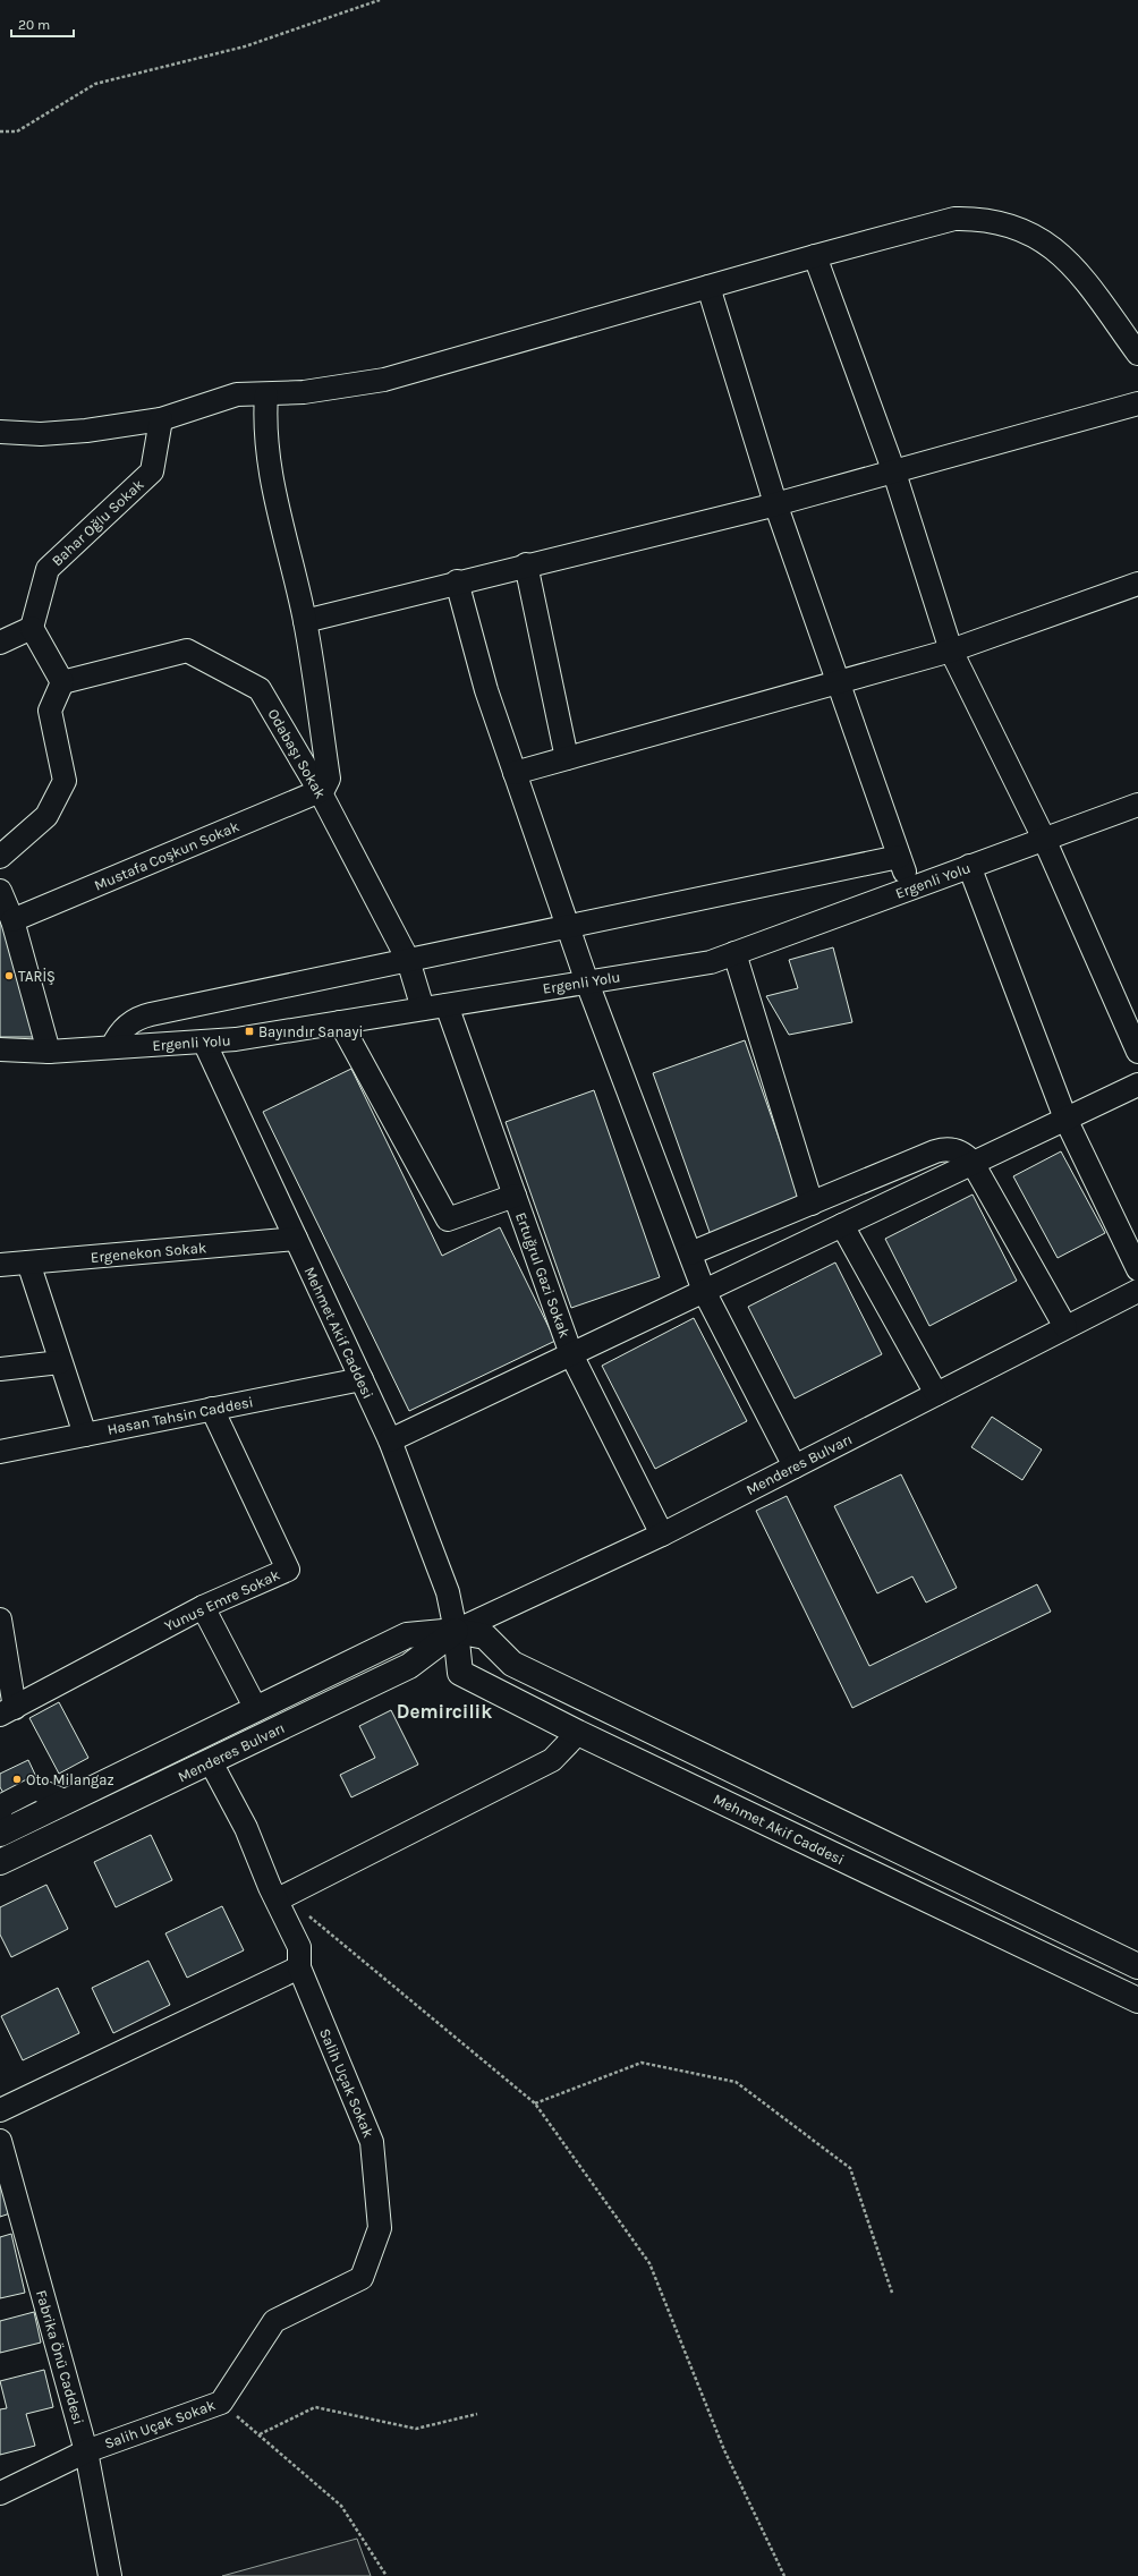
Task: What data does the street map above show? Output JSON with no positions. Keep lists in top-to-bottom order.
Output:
{
  "streets": {
    "main road": ["Mehmet Akif Caddesi", "Menderes Bulvarı"],
    "street": [
      "Bahar Oğlu Sokak",
      "Odabaşı Sokak",
      "Mustafa Coşkun Sokak",
      "Ergenli Yolu",
      "Ergenekon Sokak",
      "Ertuğrul Gazi Sokak",
      "Hasan Tahsin Caddesi",
      "Yunus Emre Sokak",
      "Salih Uçak Sokak",
      "Fabrika Önü Caddesi"
    ]
  },
  "crossings": [
    ["Odabaşı Sokak", "Mustafa Coşkun Sokak"],
    ["Odabaşı Sokak", "Ergenli Yolu"],
    ["Ergenli Yolu", "Ertuğrul Gazi Sokak"],
    ["Ergenli Yolu", "Mehmet Akif Caddesi"],
    ["Ergenekon Sokak", "Mehmet Akif Caddesi"],
    ["Ertuğrul Gazi Sokak", "Menderes Bulvarı"],
    ["Mehmet Akif Caddesi", "Hasan Tahsin Caddesi"],
    ["Mehmet Akif Caddesi", "Menderes Bulvarı"],
    ["Hasan Tahsin Caddesi", "Yunus Emre Sokak"],
    ["Menderes Bulvarı", "Salih Uçak Sokak"],
    ["Salih Uçak Sokak", "Fabrika Önü Caddesi"]
  ],
  "districts": ["Demircilik"],
  "places": {
    "other": ["TARİŞ", "Oto Milangaz"],
    "transit": ["Bayındır Sanayi"]
  },
  "scale_bar": "20 m"
}
